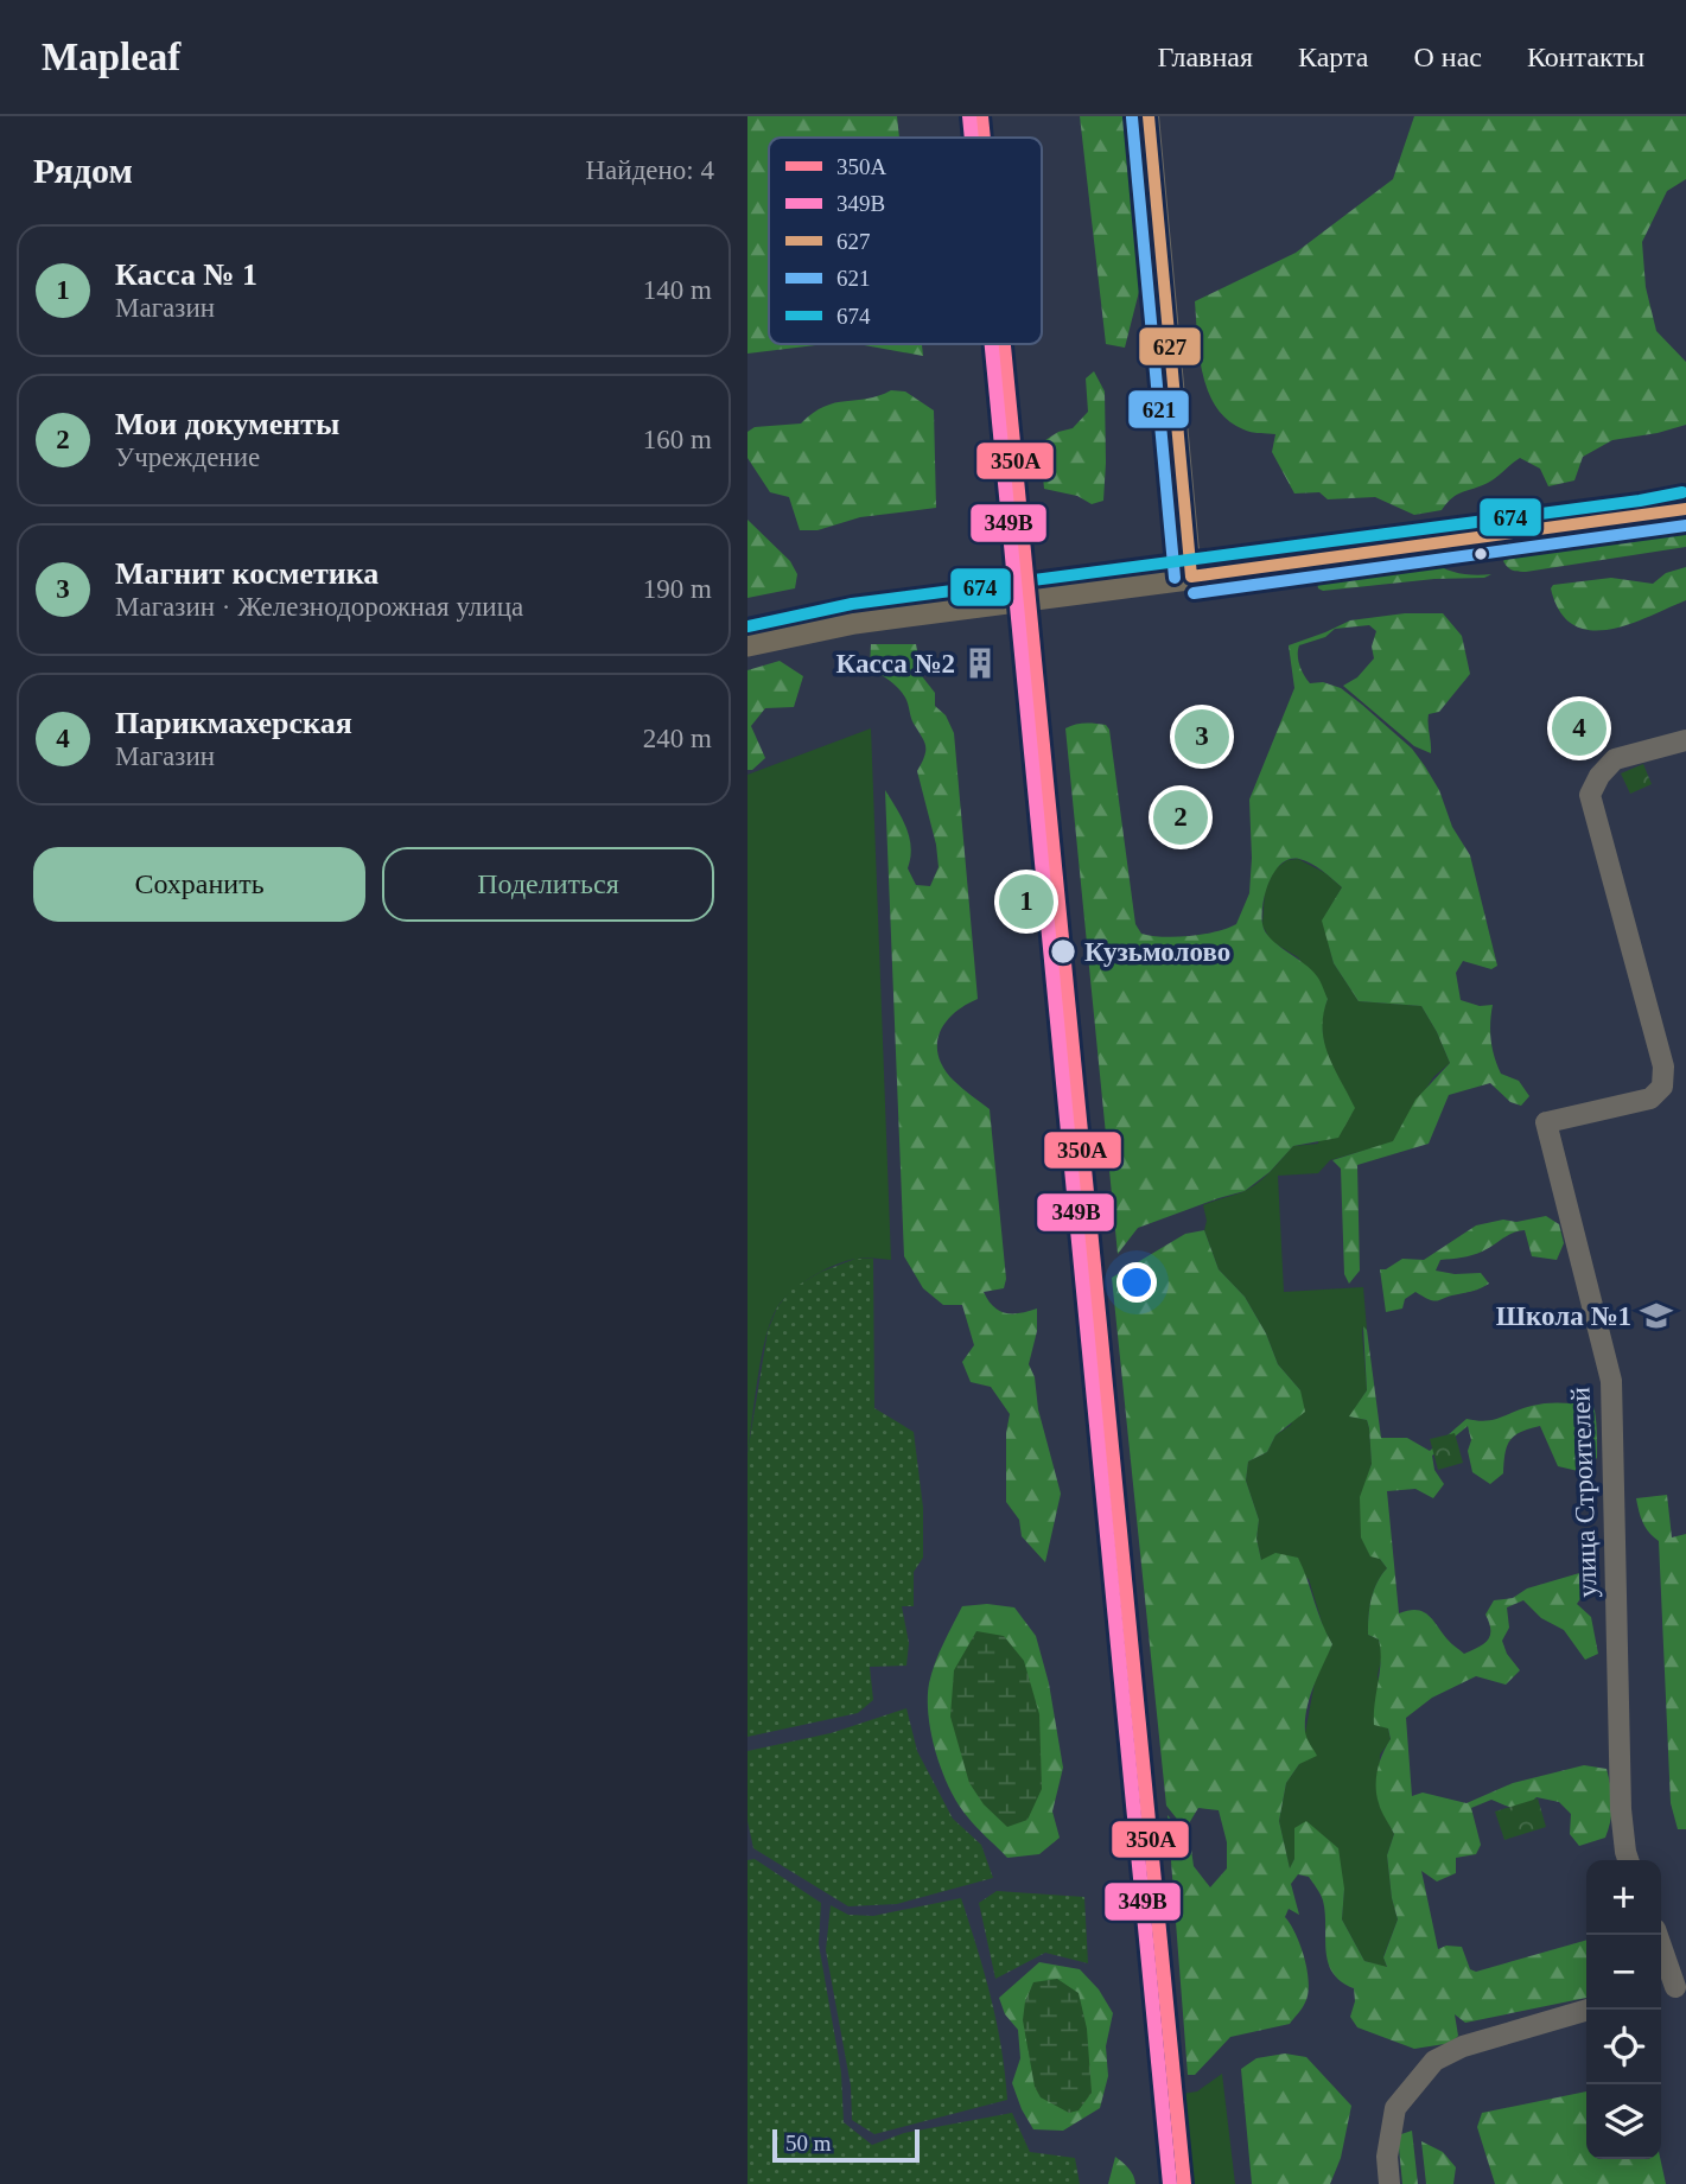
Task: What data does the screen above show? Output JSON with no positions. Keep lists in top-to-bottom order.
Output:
{
  "streets": {
    "street": ["улица Строителей"]
  },
  "places": {
    "building": ["Касса №2"],
    "other": ["Кузьмолово"],
    "school or university": ["Школа №1"]
  },
  "lines": [
    "transit line 350А",
    "transit line 349В",
    "transit line 627",
    "transit line 621",
    "transit line 674"
  ],
  "legend": [
    "350А",
    "349В",
    "627",
    "621",
    "674"
  ],
  "scale_bar": "50 m",
  "page": {
    "header": "Mapleaf",
    "nav": [
      "Главная",
      "Карта",
      "О нас",
      "Контакты"
    ],
    "heading": ["Рядом", "Найдено: 4"],
    "list": [
      {
        "mark": "1",
        "name": "Касса № 1",
        "note": "Магазин",
        "value": "140 m"
      },
      {
        "mark": "2",
        "name": "Мои документы",
        "note": "Учреждение",
        "value": "160 m"
      },
      {
        "mark": "3",
        "name": "Магнит косметика",
        "note": "Магазин · Железнодорожная улица",
        "value": "190 m"
      },
      {
        "mark": "4",
        "name": "Парикмахерская",
        "note": "Магазин",
        "value": "240 m"
      }
    ],
    "pins": [
      "4",
      "3",
      "2",
      "1"
    ],
    "buttons": ["Сохранить", "Поделиться"],
    "map_buttons": ["+", "−"],
    "scale": "50 m"
  }
}
